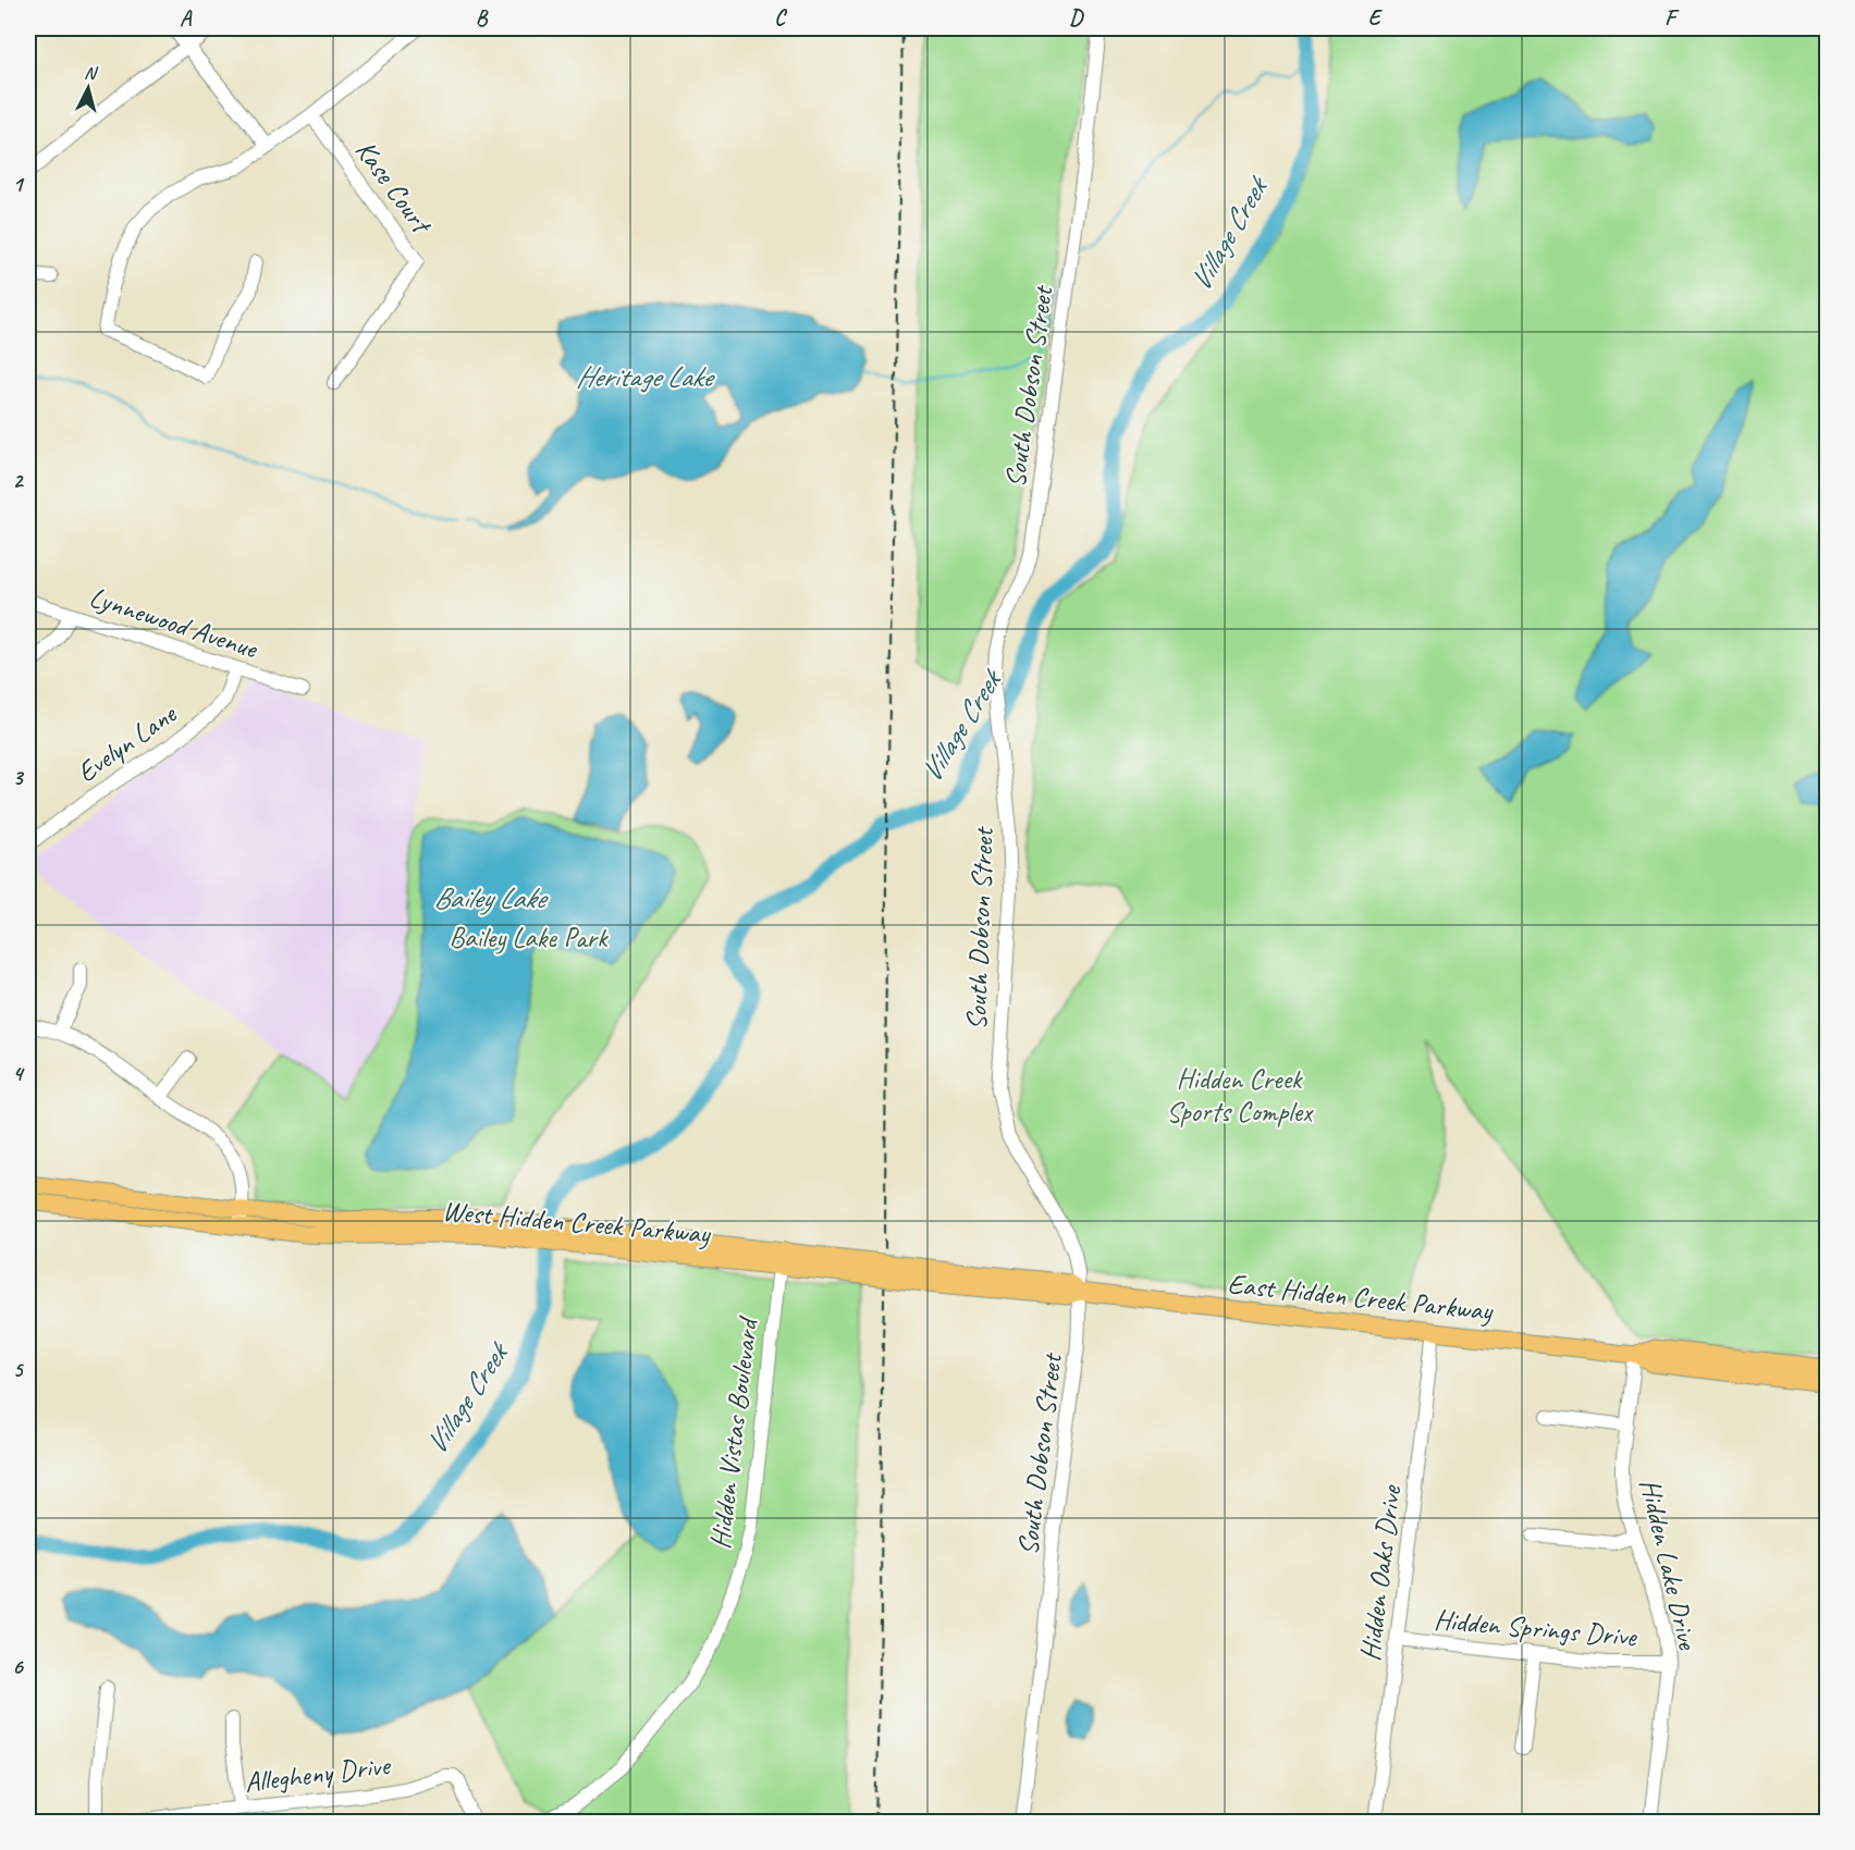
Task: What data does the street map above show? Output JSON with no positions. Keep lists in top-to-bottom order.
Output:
{
  "streets": {
    "main road": ["West Hidden Creek Parkway", "East Hidden Creek Parkway"],
    "street": [
      "Kase Court",
      "South Dobson Street",
      "Lynnewood Avenue",
      "Evelyn Lane",
      "Hidden Vistas Boulevard",
      "Hidden Lake Drive",
      "Hidden Oaks Drive",
      "Hidden Springs Drive",
      "Allegheny Drive"
    ]
  },
  "crossings": [
    ["South Dobson Street", "East Hidden Creek Parkway"],
    ["Lynnewood Avenue", "Evelyn Lane"],
    ["West Hidden Creek Parkway", "East Hidden Creek Parkway"],
    ["West Hidden Creek Parkway", "Hidden Vistas Boulevard"],
    ["East Hidden Creek Parkway", "Hidden Lake Drive"],
    ["East Hidden Creek Parkway", "Hidden Oaks Drive"],
    ["Hidden Lake Drive", "Hidden Springs Drive"],
    ["Hidden Oaks Drive", "Hidden Springs Drive"]
  ],
  "water": ["Village Creek", "Heritage Lake", "Bailey Lake"],
  "parks": ["Bailey Lake Park", "Hidden Creek Sports Complex"],
  "north": "top",
  "grid": {
    "columns": [
      "A",
      "B",
      "C",
      "D",
      "E",
      "F"
    ],
    "rows": [
      "1",
      "2",
      "3",
      "4",
      "5",
      "6"
    ]
  }
}
